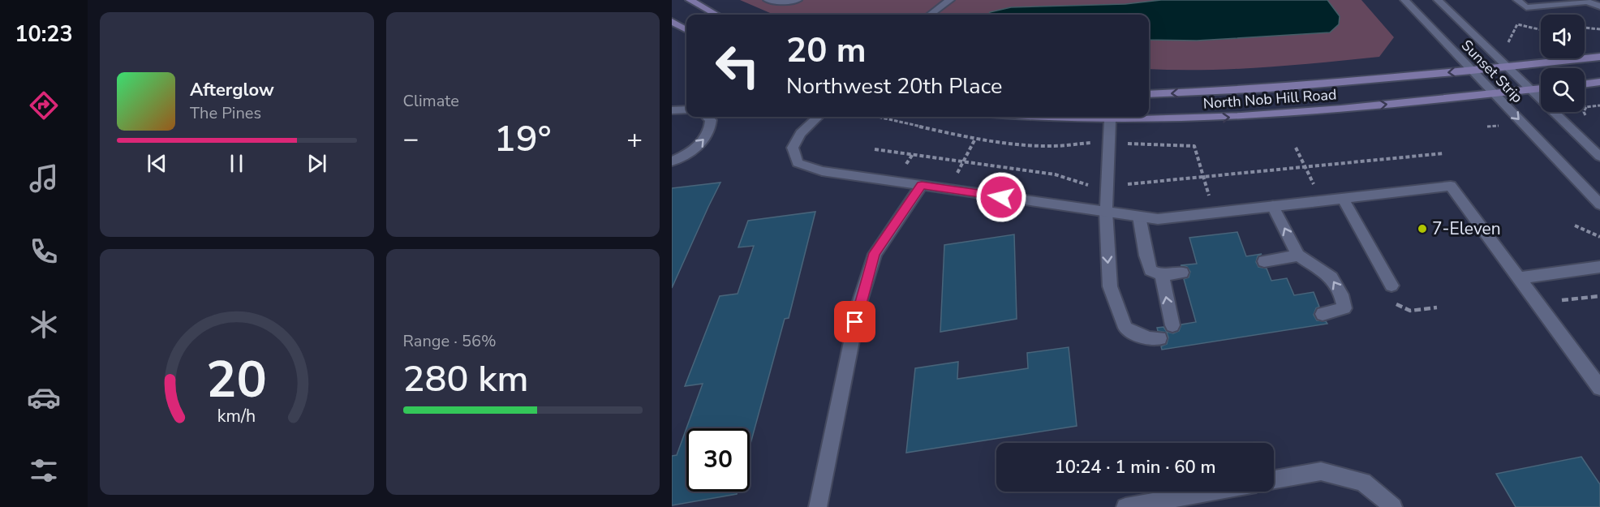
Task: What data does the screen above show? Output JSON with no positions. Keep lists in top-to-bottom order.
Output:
{
  "streets": {
    "main road": ["North Nob Hill Road"],
    "street": ["Sunset Strip"]
  },
  "crossings": [
    ["Sunset Strip", "North Nob Hill Road"]
  ],
  "places": ["7-Eleven"],
  "page": {
    "tabs": "10:23",
    "tile": [
      "Climate",
      ["Range · 56%", "280 km"]
    ],
    "turn": ["20 m", "Northwest 20th Place"],
    "song": ["Afterglow", "The Pines"],
    "heat": ["−", "19°", "+"],
    "limit": "30",
    "trip": "10:24 · 1 min · 60 m",
    "gauge": ["20", "km/h"]
  }
}
